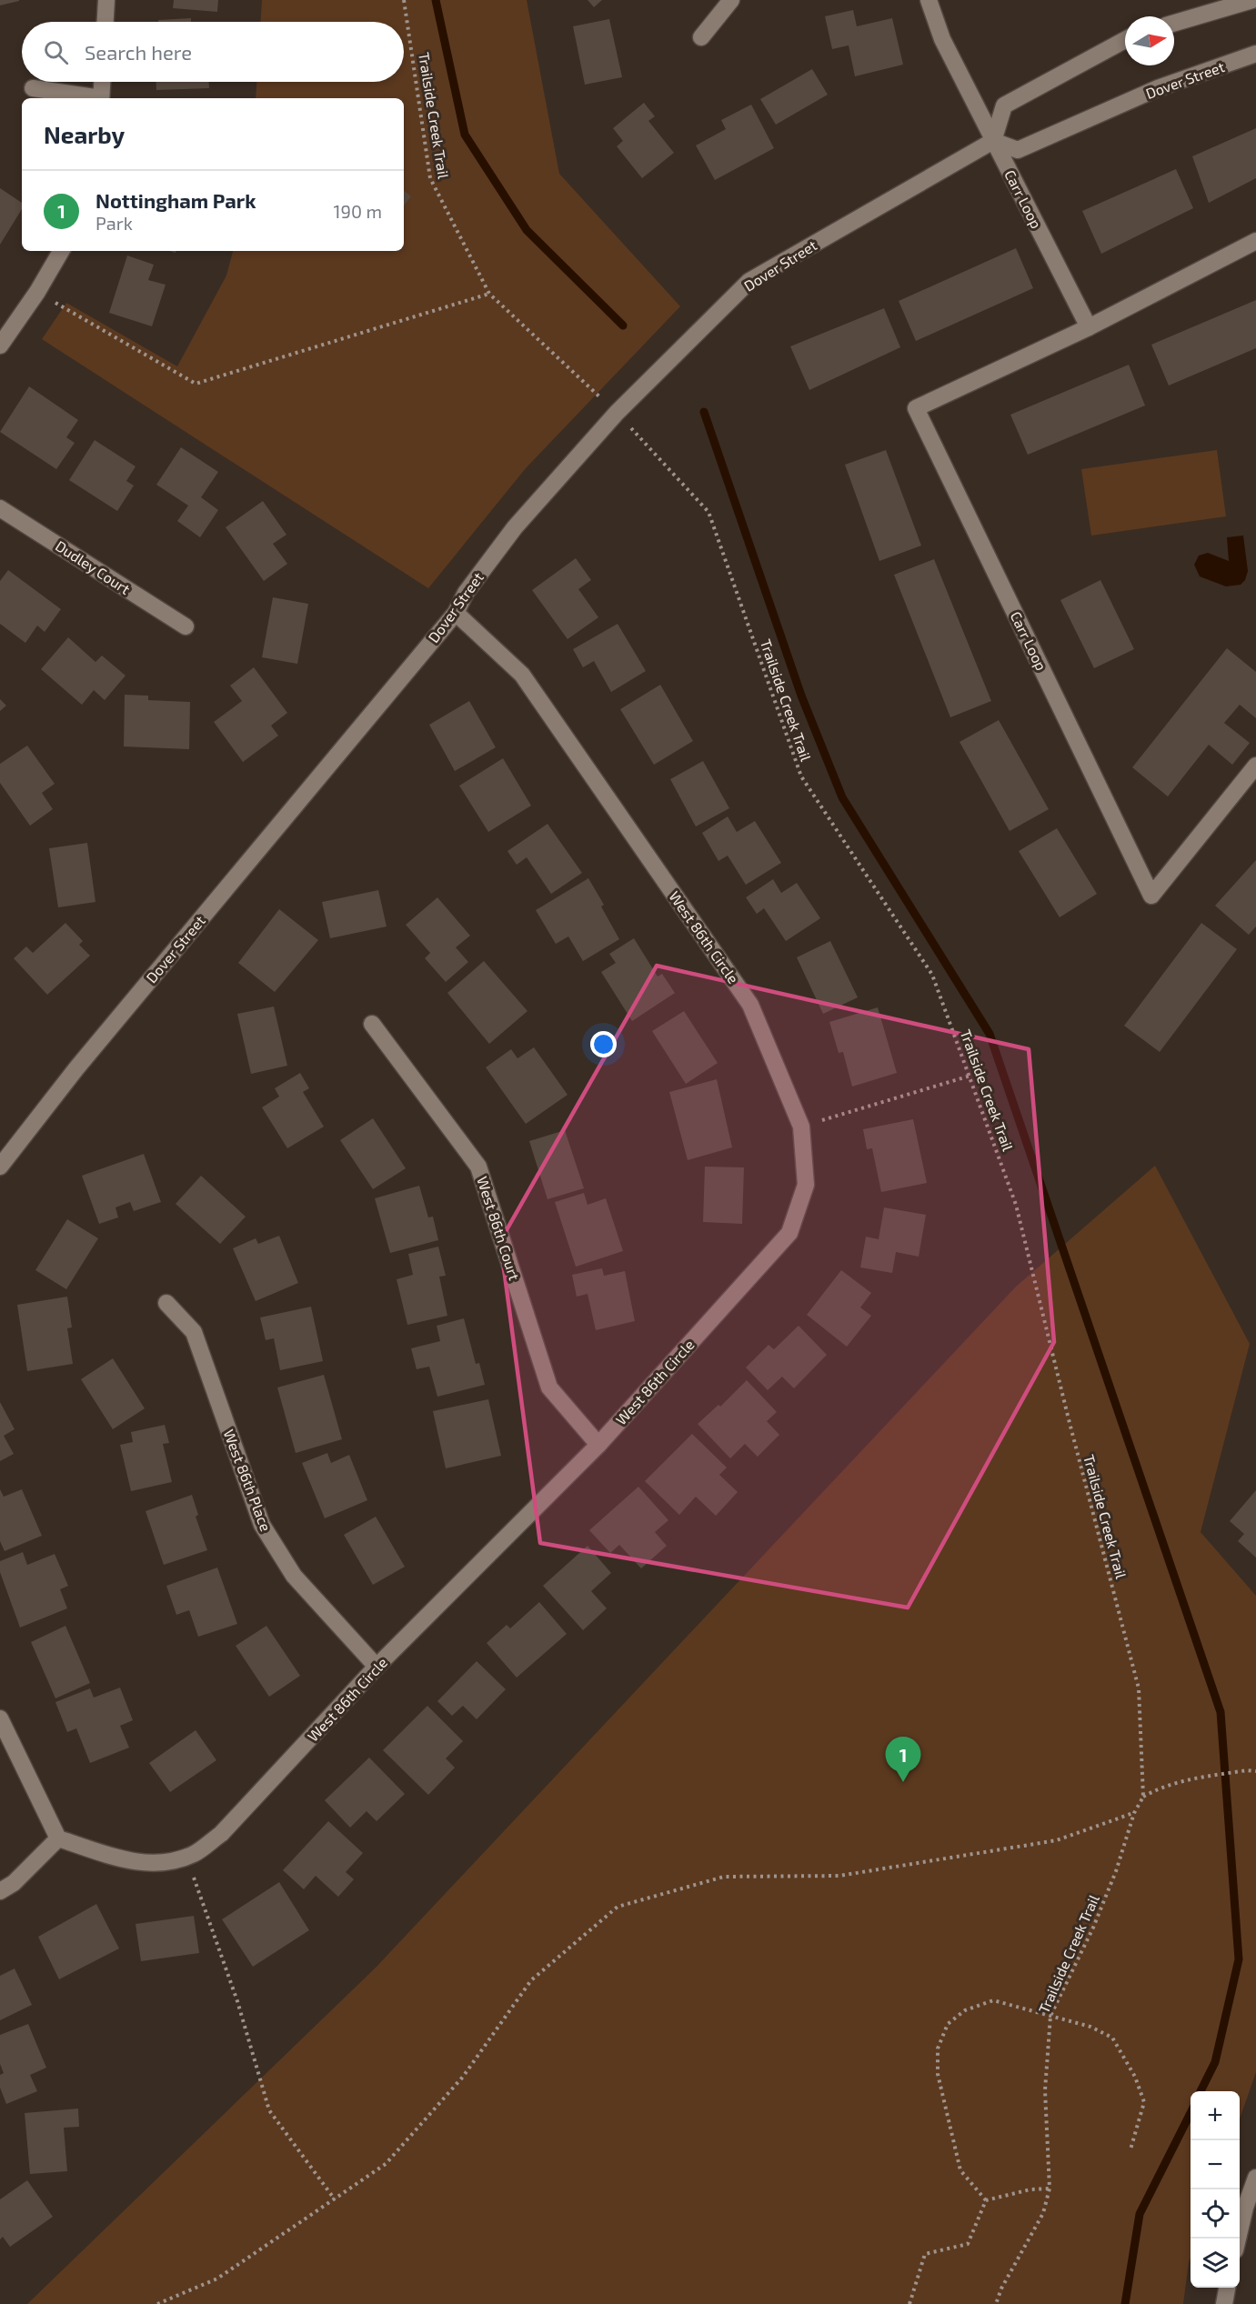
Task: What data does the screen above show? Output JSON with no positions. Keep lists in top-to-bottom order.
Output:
{
  "streets": {
    "street": [
      "Dover Street",
      "Carr Loop",
      "Dudley Court",
      "West 86th Circle",
      "West 86th Court",
      "West 86th Place"
    ],
    "path": ["Trailside Creek Trail"]
  },
  "crossings": [
    ["Dover Street", "Trailside Creek Trail"],
    ["Dover Street", "Carr Loop"],
    ["Dover Street", "West 86th Circle"],
    ["West 86th Circle", "West 86th Court"],
    ["West 86th Circle", "West 86th Place"]
  ],
  "north": "right",
  "page": {
    "search": "Search here",
    "heading": "Nearby",
    "list": [
      {
        "mark": "1",
        "name": "Nottingham Park",
        "note": "Park",
        "value": "190 m"
      }
    ],
    "pins": "1",
    "map_buttons": ["+", "−"]
  }
}
